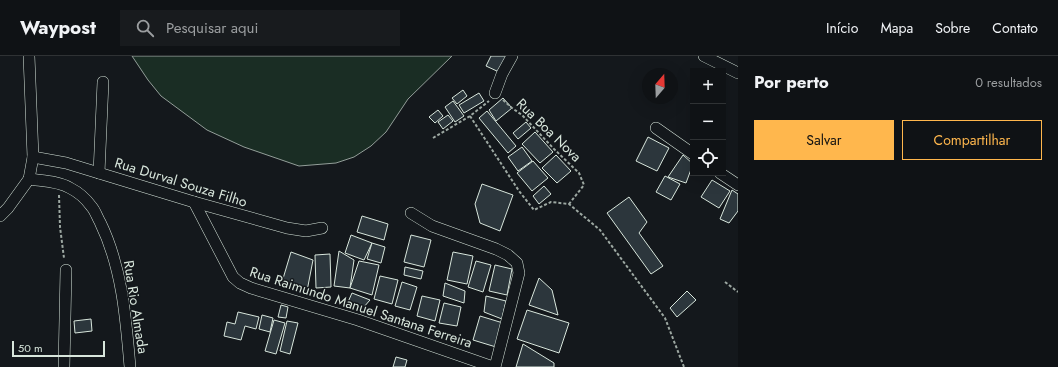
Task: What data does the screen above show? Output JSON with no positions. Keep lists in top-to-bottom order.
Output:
{
  "streets": {
    "street": ["Rua Durval Souza Filho", "Rua Rio Almada", "Rua Raimundo Manuel Santana Ferreira"],
    "path": ["Rua Boa Nova"]
  },
  "crossings": [
    ["Rua Durval Souza Filho", "Rua Raimundo Manuel Santana Ferreira"]
  ],
  "scale_bar": "50 m",
  "north": "top",
  "page": {
    "header": "Waypost",
    "search": "Pesquisar aqui",
    "nav": [
      "Início",
      "Mapa",
      "Sobre",
      "Contato"
    ],
    "heading": ["Por perto", "0 resultados"],
    "map_buttons": ["+", "−"],
    "buttons": ["Salvar", "Compartilhar"],
    "scale": "50 m"
  }
}
